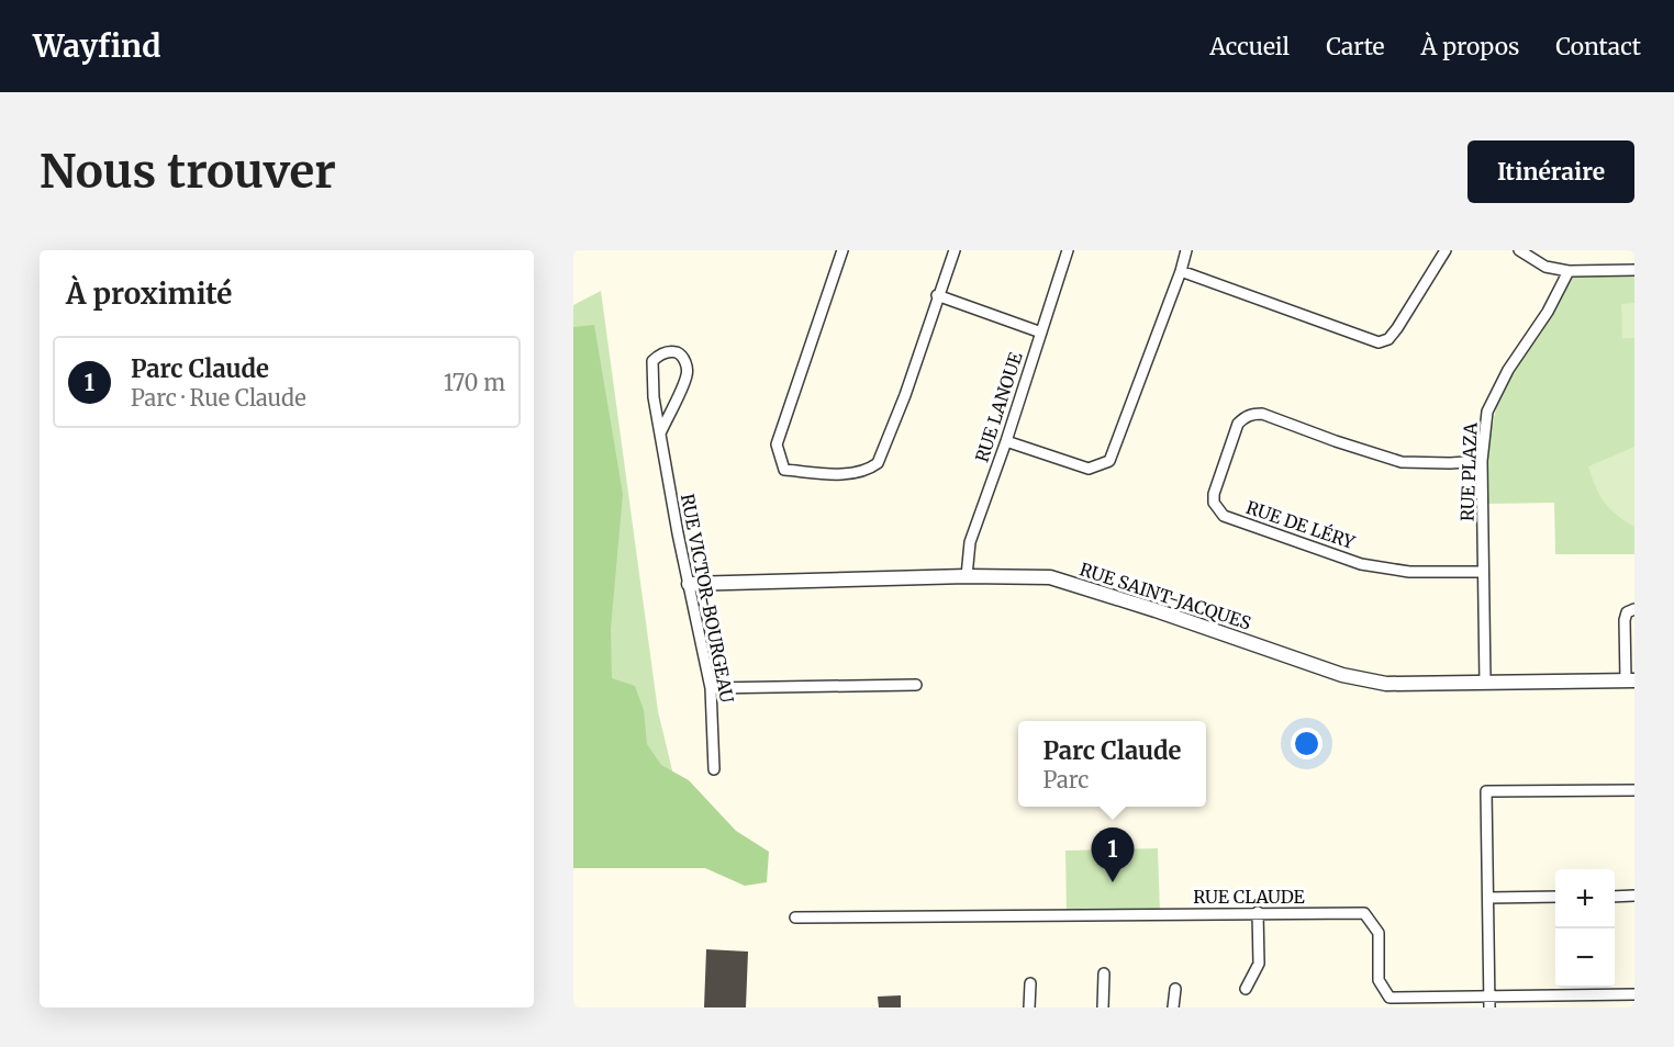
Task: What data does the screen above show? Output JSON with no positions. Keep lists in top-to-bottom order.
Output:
{
  "streets": {
    "street": [
      "RUE LANOUE",
      "RUE PLAZA",
      "RUE DE LÉRY",
      "RUE SAINT-JACQUES",
      "RUE VICTOR-BOURGEAU",
      "RUE CLAUDE"
    ]
  },
  "crossings": [
    ["RUE LANOUE", "RUE SAINT-JACQUES"],
    ["RUE PLAZA", "RUE DE LÉRY"],
    ["RUE PLAZA", "RUE SAINT-JACQUES"],
    ["RUE SAINT-JACQUES", "RUE VICTOR-BOURGEAU"]
  ],
  "page": {
    "header": "Wayfind",
    "nav": [
      "Accueil",
      "Carte",
      "À propos",
      "Contact"
    ],
    "buttons": "Itinéraire",
    "title": "Nous trouver",
    "heading": "À proximité",
    "list": [
      {
        "mark": "1",
        "name": "Parc Claude",
        "note": "Parc · Rue Claude",
        "value": "170 m"
      }
    ],
    "popup": ["Parc Claude", "Parc"],
    "pins": "1",
    "map_buttons": ["+", "−"]
  }
}
